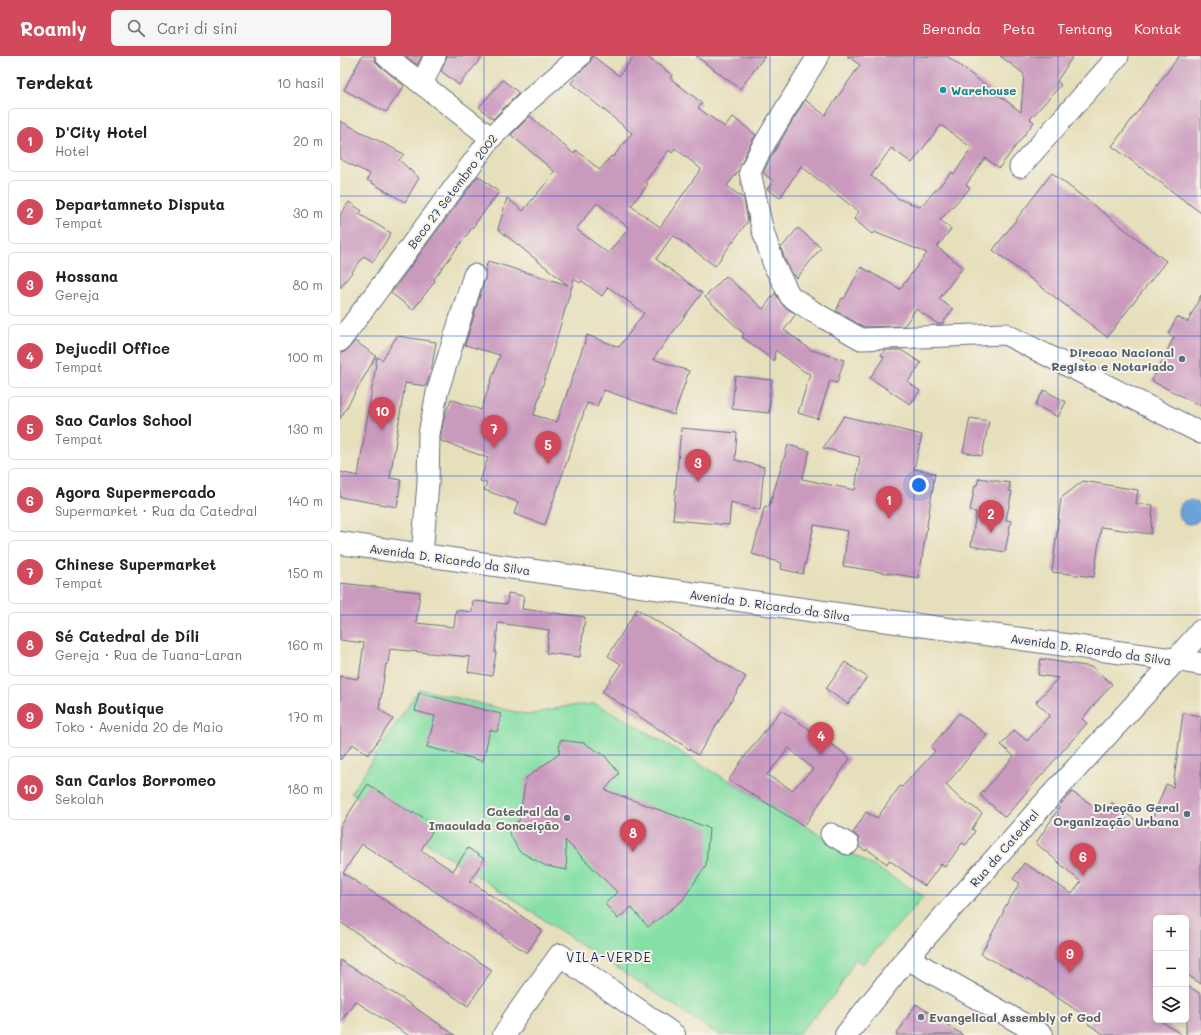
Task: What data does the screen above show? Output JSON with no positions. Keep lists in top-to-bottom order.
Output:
{
  "streets": {
    "main road": ["Avenida D. Ricardo da Silva", "Rua da Catedral"],
    "street": ["Beco 27 Setembro 2002"]
  },
  "crossings": [
    ["Avenida D. Ricardo da Silva", "Rua da Catedral"]
  ],
  "districts": ["VILA-VERDE"],
  "places": [
    "Warehouse",
    "Direcao Nacional Registo e Notariado",
    "Direção Geral Organização Urbana",
    "Catedral da Imaculada Conceição",
    "Evangelical Assembly of God"
  ],
  "page": {
    "header": "Roamly",
    "search": "Cari di sini",
    "nav": [
      "Beranda",
      "Peta",
      "Tentang",
      "Kontak"
    ],
    "heading": ["Terdekat", "10 hasil"],
    "list": [
      {
        "mark": "1",
        "name": "D'City Hotel",
        "note": "Hotel",
        "value": "20 m"
      },
      {
        "mark": "2",
        "name": "Departamneto Disputa",
        "note": "Tempat",
        "value": "30 m"
      },
      {
        "mark": "3",
        "name": "Hossana",
        "note": "Gereja",
        "value": "80 m"
      },
      {
        "mark": "4",
        "name": "Dejucdil Office",
        "note": "Tempat",
        "value": "100 m"
      },
      {
        "mark": "5",
        "name": "Sao Carlos School",
        "note": "Tempat",
        "value": "130 m"
      },
      {
        "mark": "6",
        "name": "Agora Supermercado",
        "note": "Supermarket · Rua da Catedral",
        "value": "140 m"
      },
      {
        "mark": "7",
        "name": "Chinese Supermarket",
        "note": "Tempat",
        "value": "150 m"
      },
      {
        "mark": "8",
        "name": "Sé Catedral de Díli",
        "note": "Gereja · Rua de Tuana-Laran",
        "value": "160 m"
      },
      {
        "mark": "9",
        "name": "Nash Boutique",
        "note": "Toko · Avenida 20 de Maio",
        "value": "170 m"
      },
      {
        "mark": "10",
        "name": "San Carlos Borromeo",
        "note": "Sekolah",
        "value": "180 m"
      }
    ],
    "pins": [
      "10",
      "7",
      "5",
      "3",
      "1",
      "2",
      "4",
      "8",
      "6",
      "9"
    ],
    "map_buttons": ["+", "−"]
  }
}
